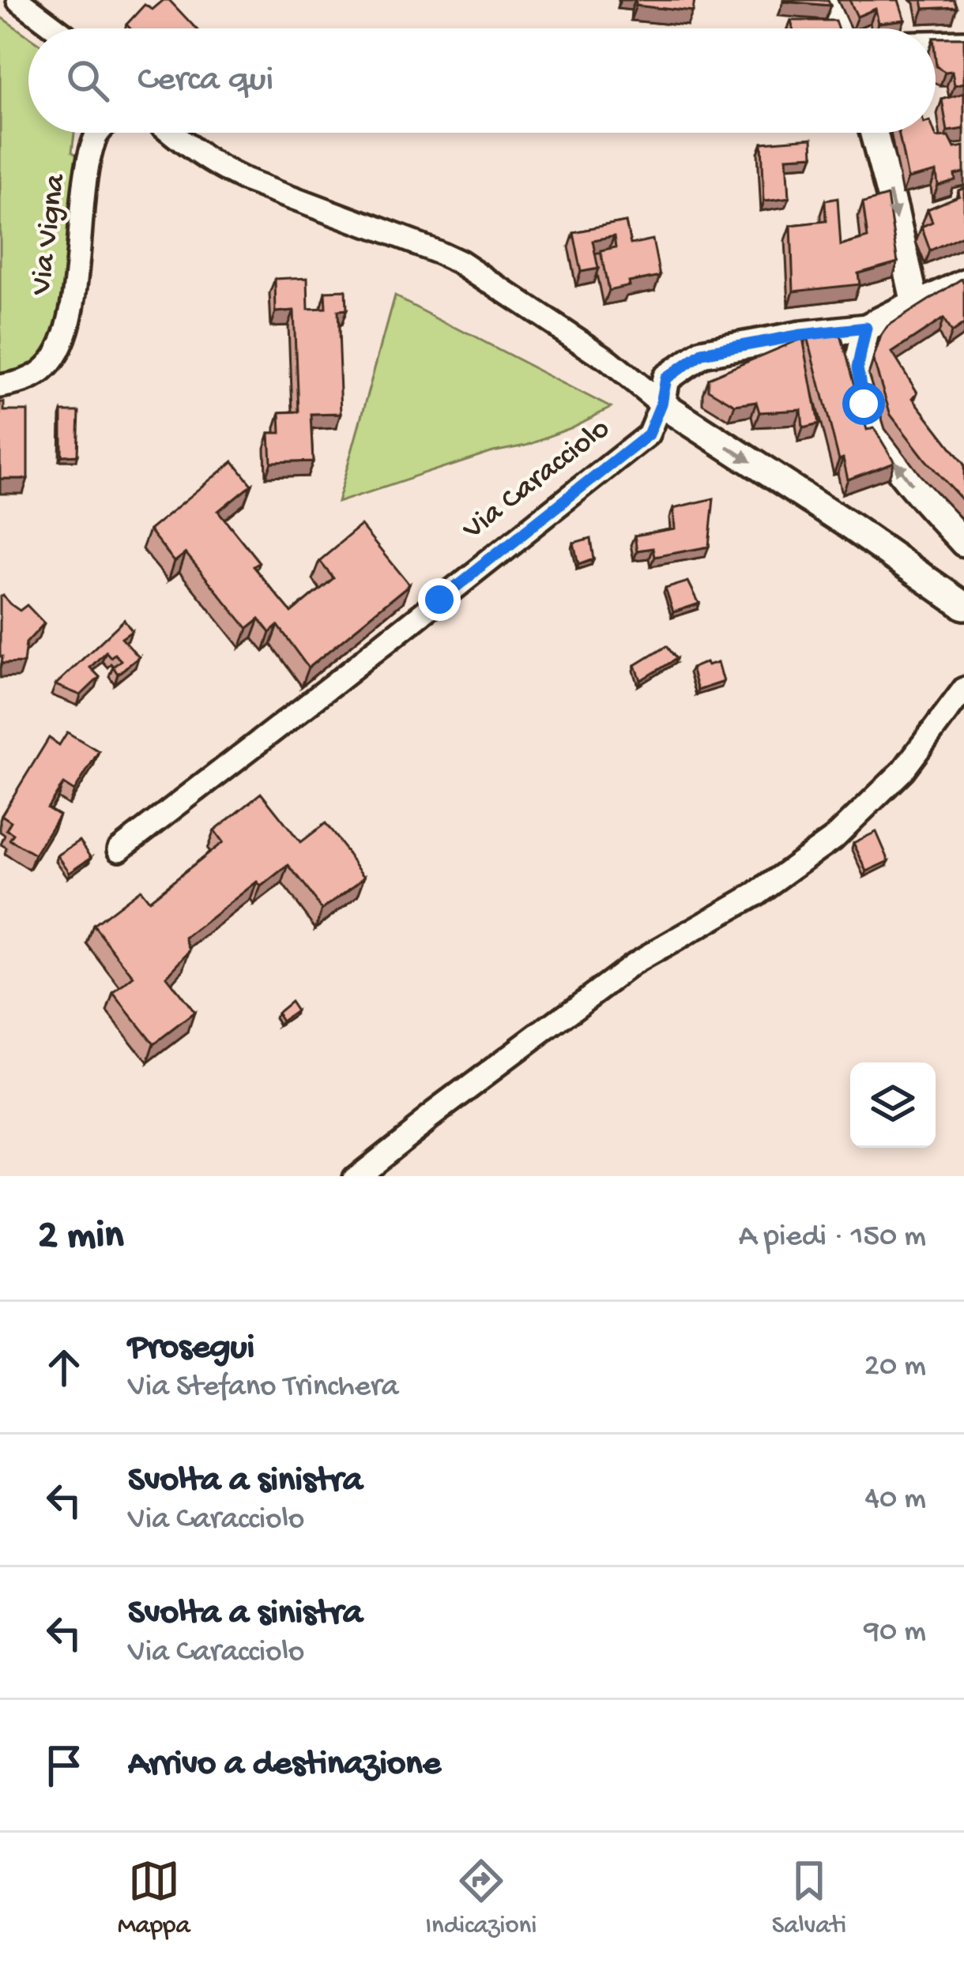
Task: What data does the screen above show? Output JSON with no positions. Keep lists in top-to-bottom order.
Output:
{
  "streets": {
    "street": ["Via Vigna", "Via Caracciolo"]
  },
  "page": {
    "search": "Cerca qui",
    "heading": ["2 min", "A piedi · 150 m"],
    "list": [
      ["Prosegui", "Via Stefano Trinchera", "20 m"],
      ["Svolta a sinistra", "Via Caracciolo", "40 m"],
      ["Svolta a sinistra", "Via Caracciolo", "90 m"],
      "Arrivo a destinazione"
    ],
    "nav": ["Mappa", "Indicazioni", "Salvati"]
  }
}
